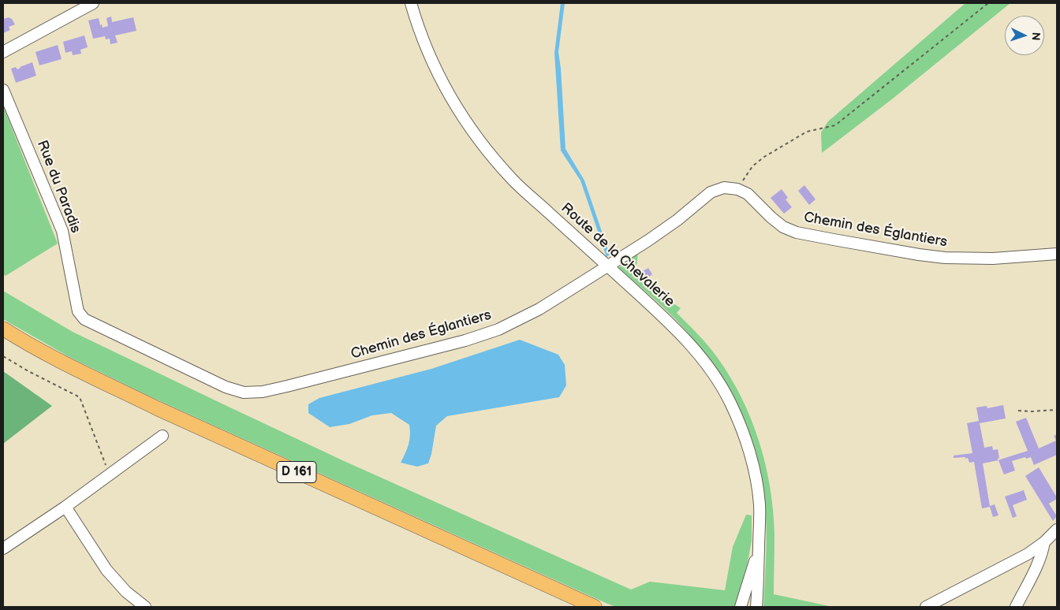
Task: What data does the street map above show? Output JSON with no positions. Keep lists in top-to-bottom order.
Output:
{
  "streets": {
    "main road": ["D 161"],
    "street": ["Rue du Paradis", "Chemin des Églantiers", "Route de la Chevalerie"]
  },
  "crossings": [
    ["Rue du Paradis", "Chemin des Églantiers"],
    ["Chemin des Églantiers", "Route de la Chevalerie"]
  ],
  "north": "right"
}
